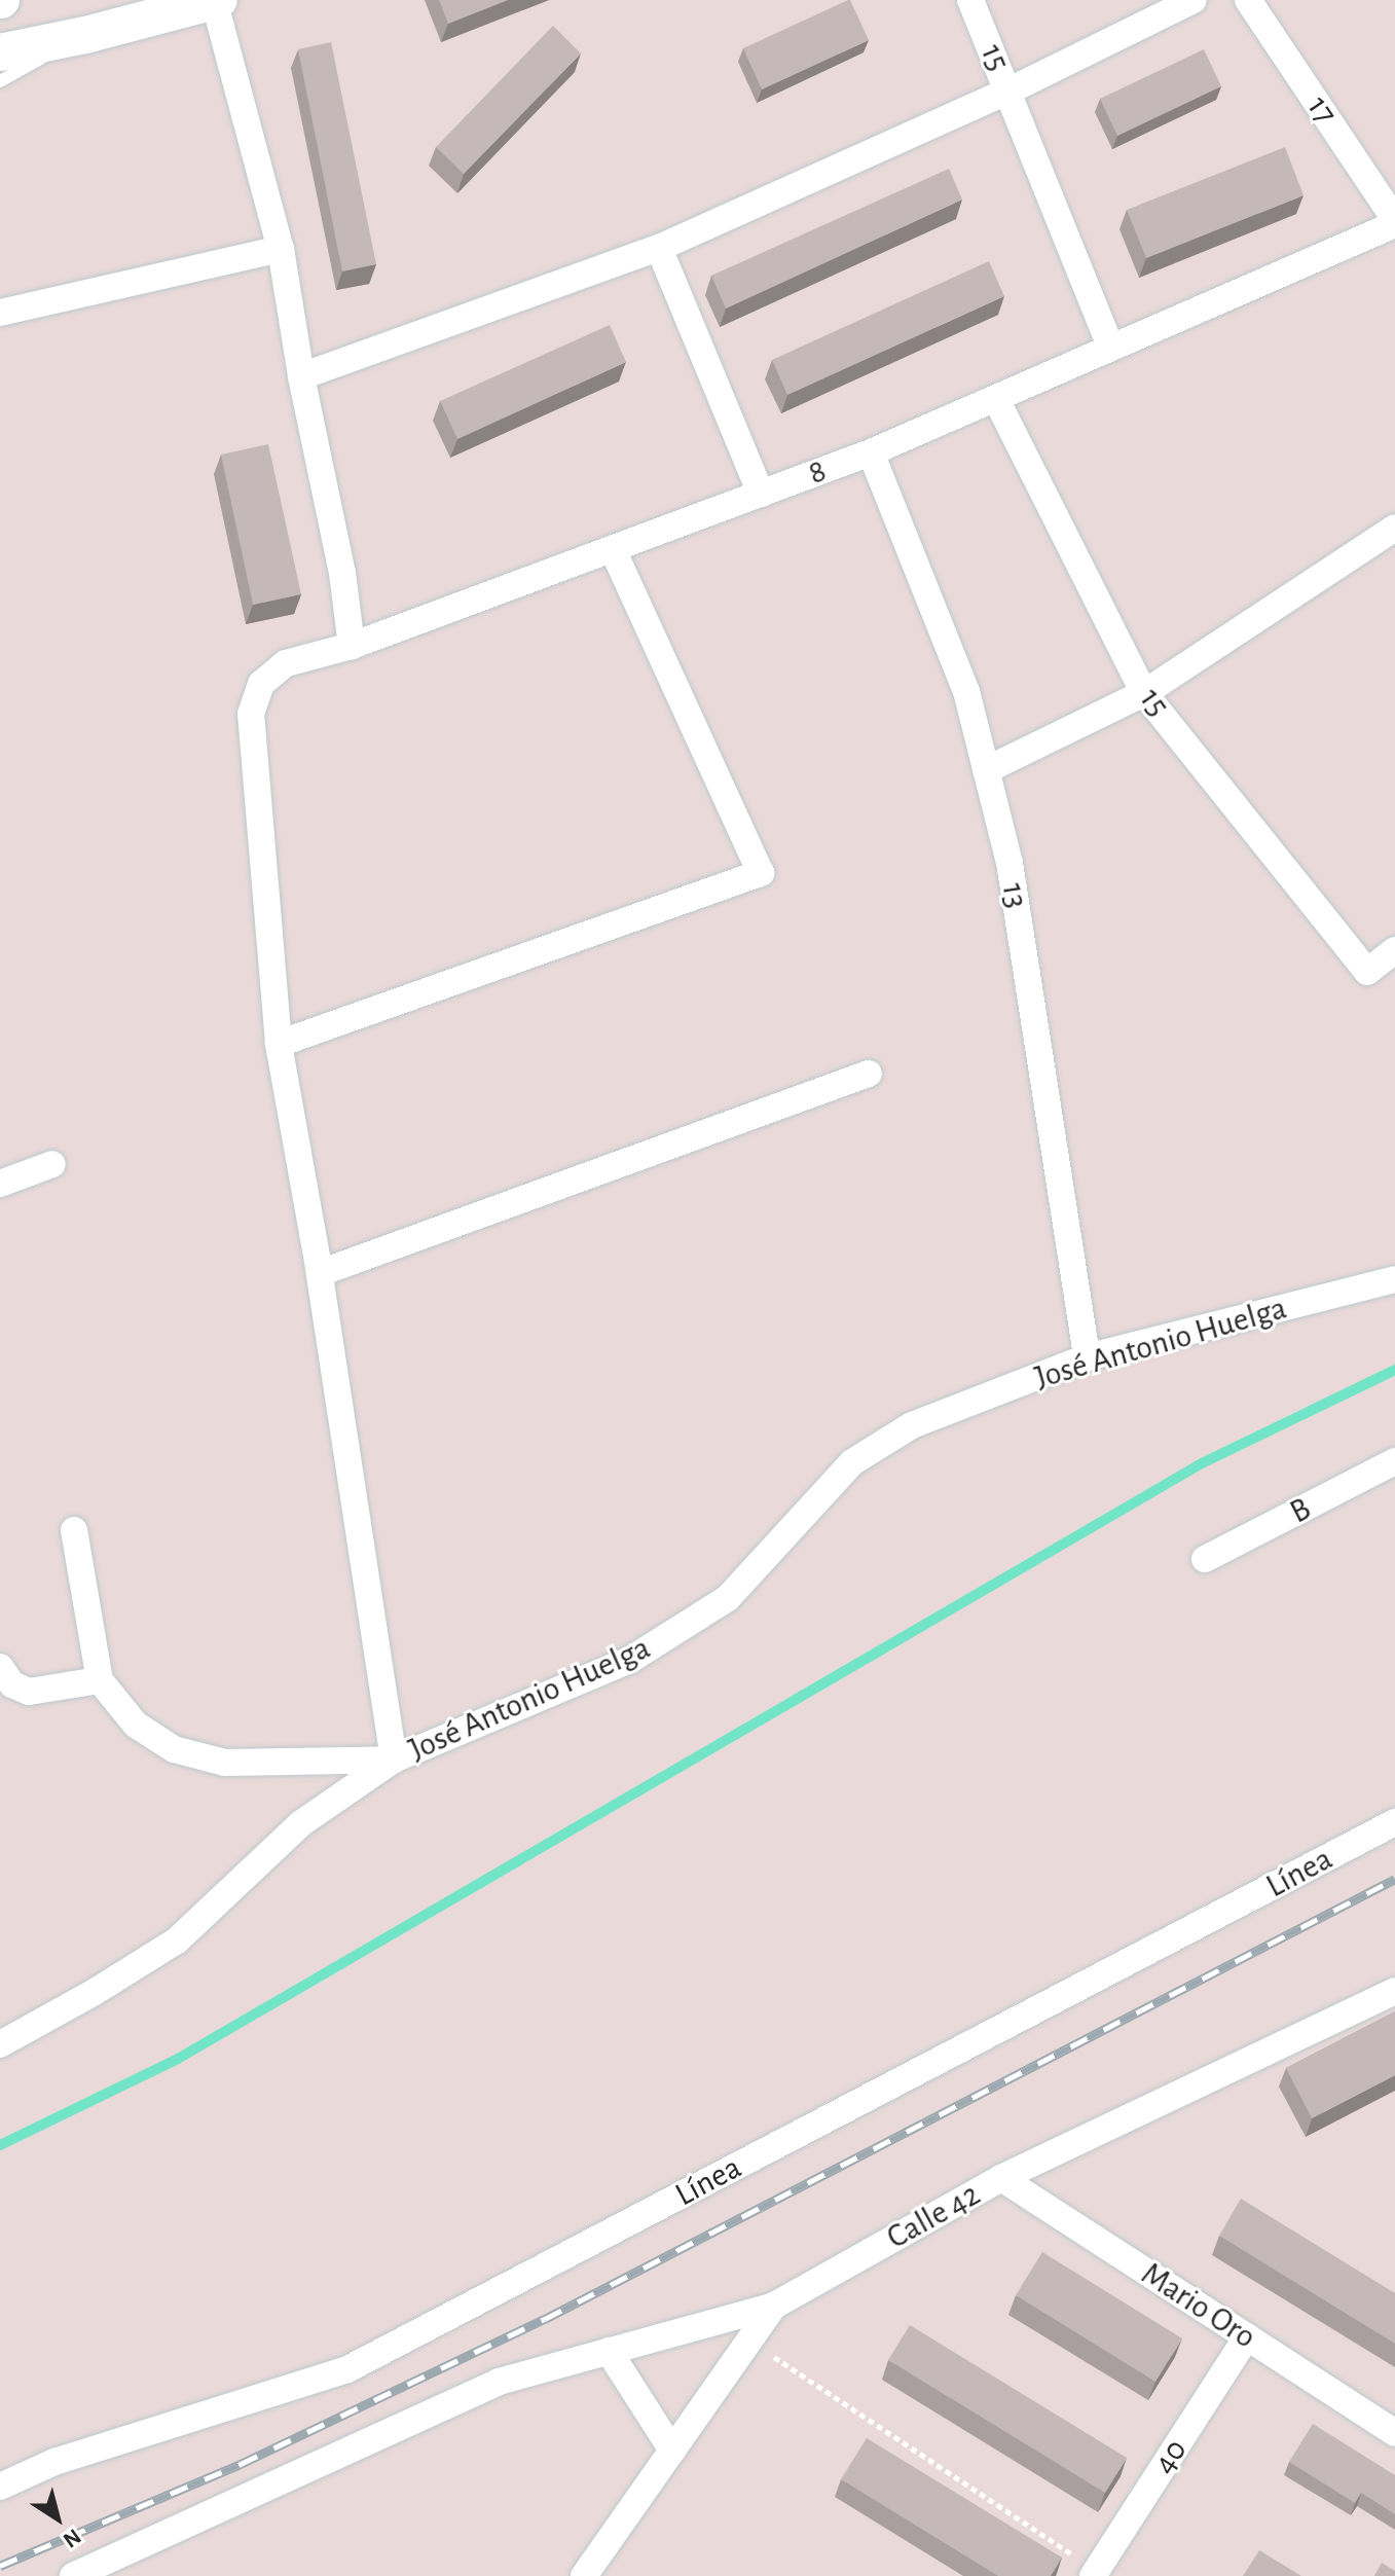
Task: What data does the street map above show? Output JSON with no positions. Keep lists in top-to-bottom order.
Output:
{
  "streets": {
    "street": [
      "15",
      "17",
      "8",
      "13",
      "José Antonio Huelga",
      "B",
      "Línea",
      "Calle 42",
      "Mario Oro",
      "40"
    ]
  },
  "crossings": [
    ["15", "8"],
    ["17", "8"],
    ["8", "13"],
    ["13", "José Antonio Huelga"],
    ["Calle 42", "Mario Oro"],
    ["Mario Oro", "40"]
  ],
  "north": "bottom right"
}
